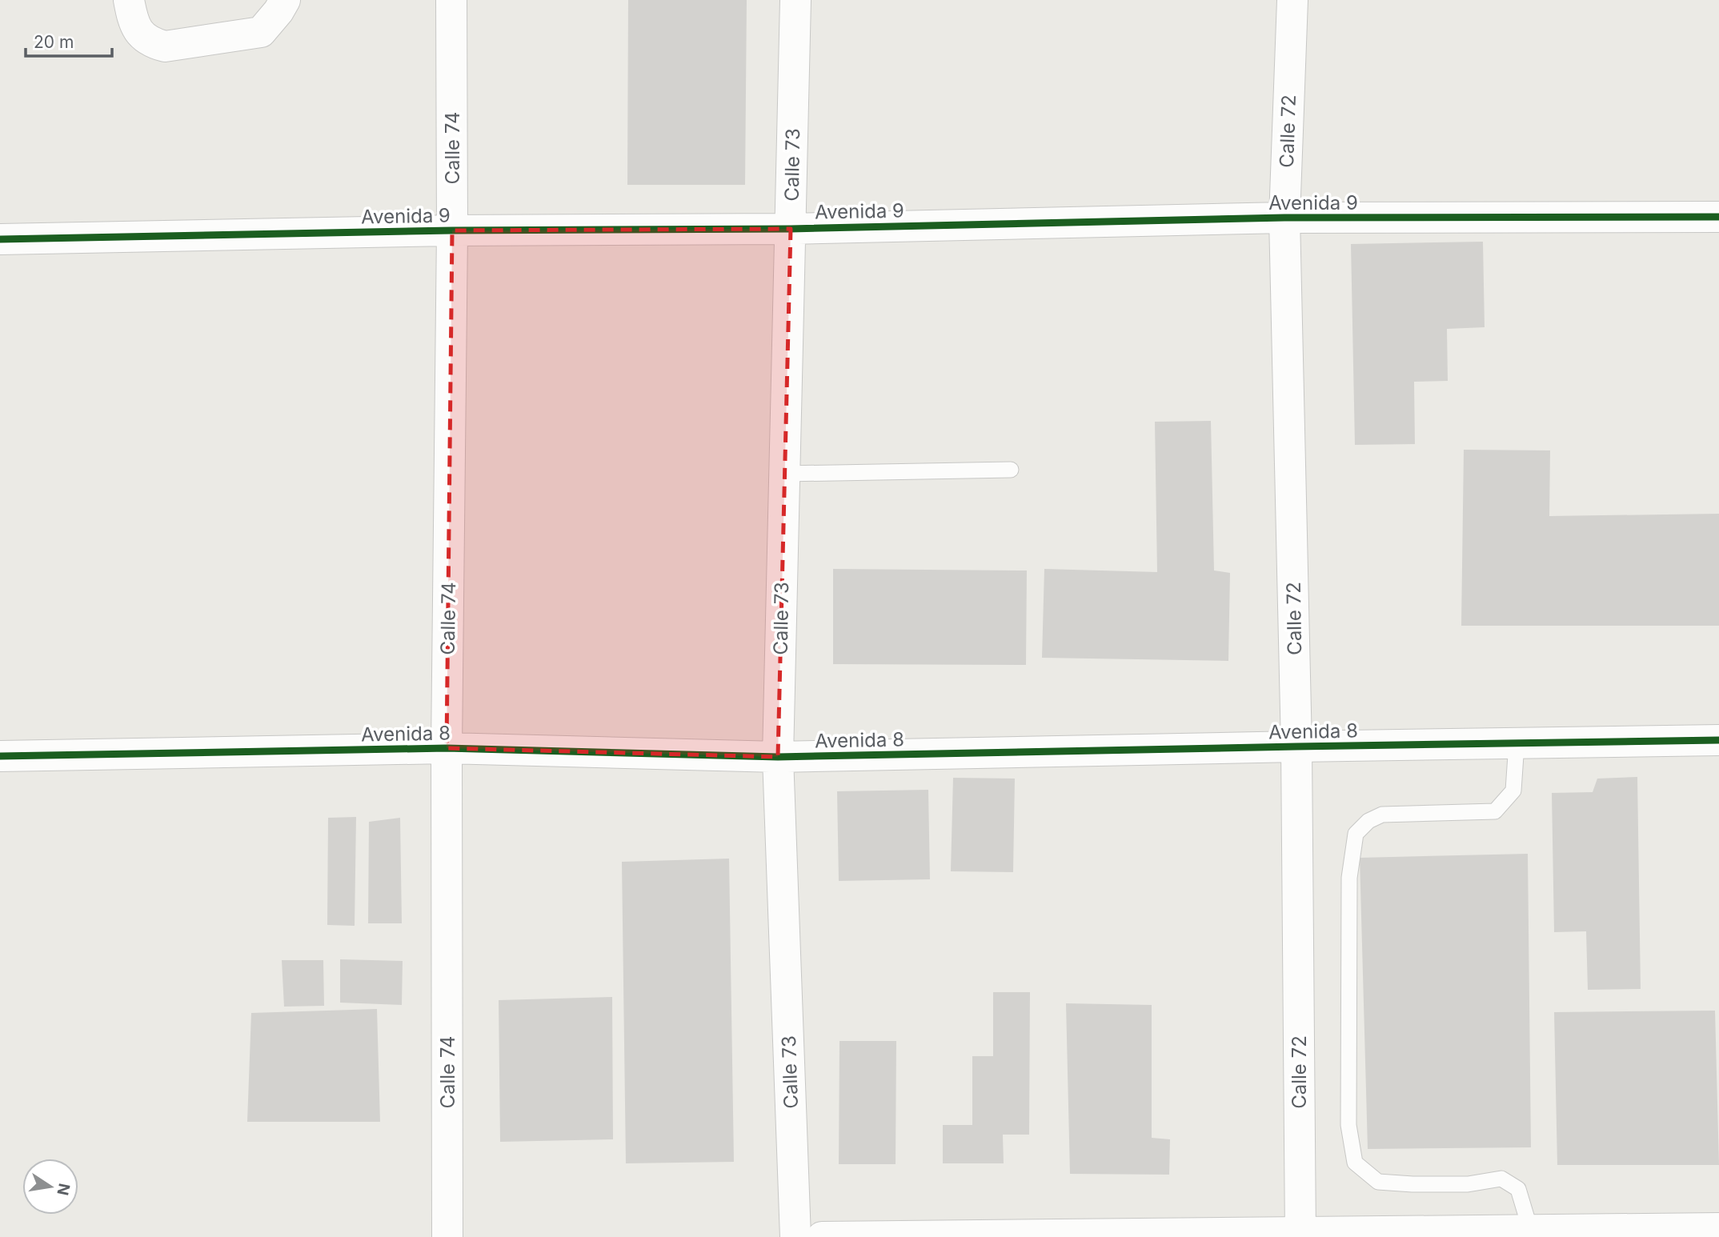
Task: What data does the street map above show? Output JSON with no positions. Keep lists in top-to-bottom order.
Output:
{
  "streets": {
    "street": [
      "Calle 72",
      "Calle 74",
      "Calle 73",
      "Avenida 9",
      "Avenida 8"
    ]
  },
  "crossings": [
    ["Calle 72", "Avenida 9"],
    ["Calle 72", "Avenida 8"],
    ["Calle 74", "Avenida 9"],
    ["Calle 74", "Avenida 8"],
    ["Calle 73", "Avenida 9"],
    ["Calle 73", "Avenida 8"]
  ],
  "scale_bar": "20 m",
  "north": "right"
}
